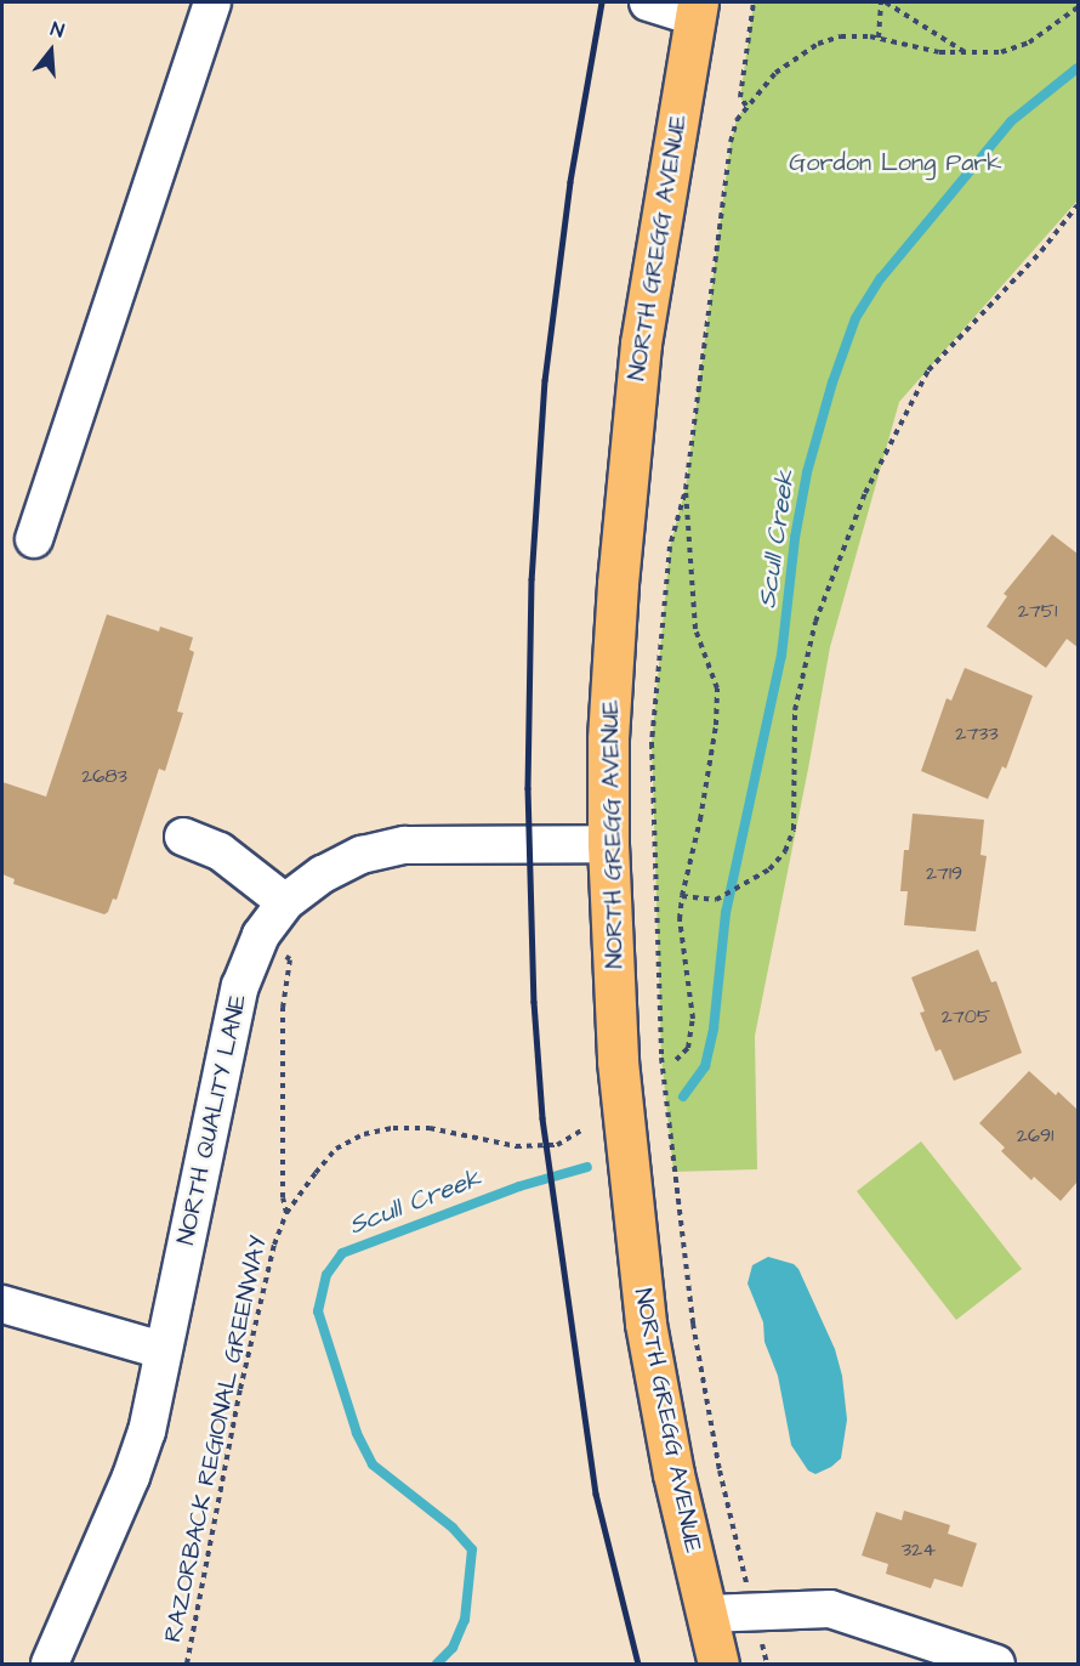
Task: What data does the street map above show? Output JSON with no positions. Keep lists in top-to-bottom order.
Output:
{
  "streets": {
    "main road": ["NORTH GREGG AVENUE"],
    "street": ["NORTH QUALITY LANE"],
    "path": ["RAZORBACK REGIONAL GREENWAY"]
  },
  "crossings": [
    ["NORTH GREGG AVENUE", "NORTH QUALITY LANE"]
  ],
  "water": ["Scull Creek"],
  "parks": ["Gordon Long Park"],
  "house_numbers": [
    "2751",
    "2733",
    "2683",
    "2719",
    "2705",
    "2691",
    "324"
  ],
  "north": "top"
}
